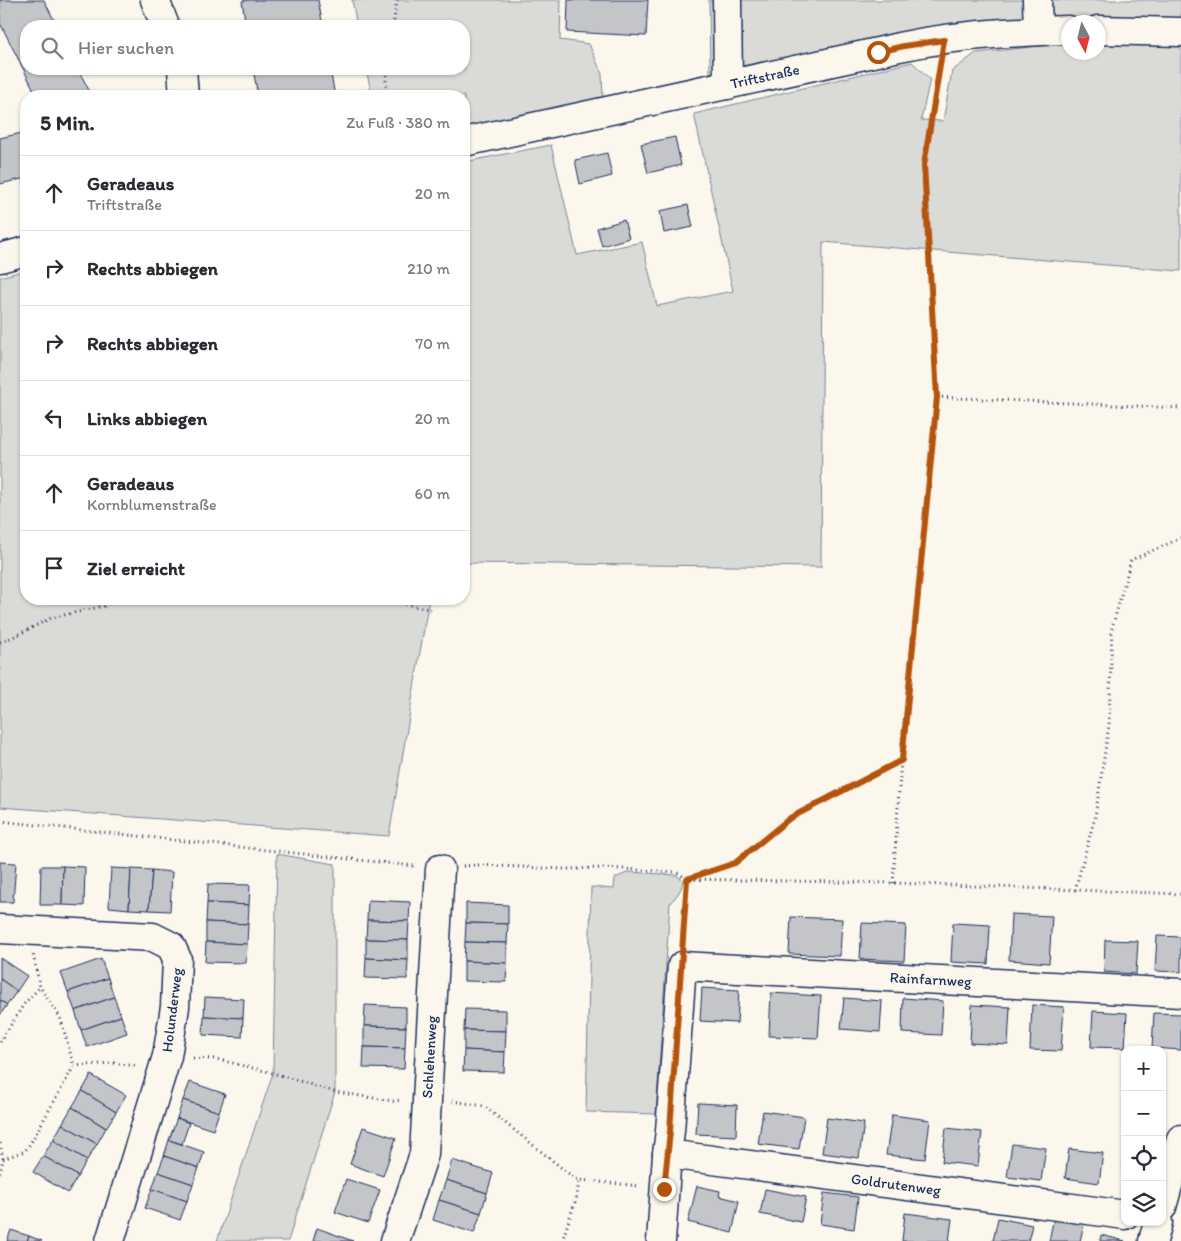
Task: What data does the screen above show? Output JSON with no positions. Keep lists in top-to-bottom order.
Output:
{
  "streets": {
    "street": [
      "Triftstraße",
      "Rainfarnweg",
      "Holunderweg",
      "Schlehenweg",
      "Goldrutenweg"
    ]
  },
  "north": "bottom",
  "page": {
    "search": "Hier suchen",
    "heading": ["5 Min.", "Zu Fuß · 380 m"],
    "list": [
      ["Geradeaus", "Triftstraße", "20 m"],
      ["Rechts abbiegen", "210 m"],
      ["Rechts abbiegen", "70 m"],
      ["Links abbiegen", "20 m"],
      ["Geradeaus", "Kornblumenstraße", "60 m"],
      "Ziel erreicht"
    ],
    "map_buttons": ["+", "−"]
  }
}
